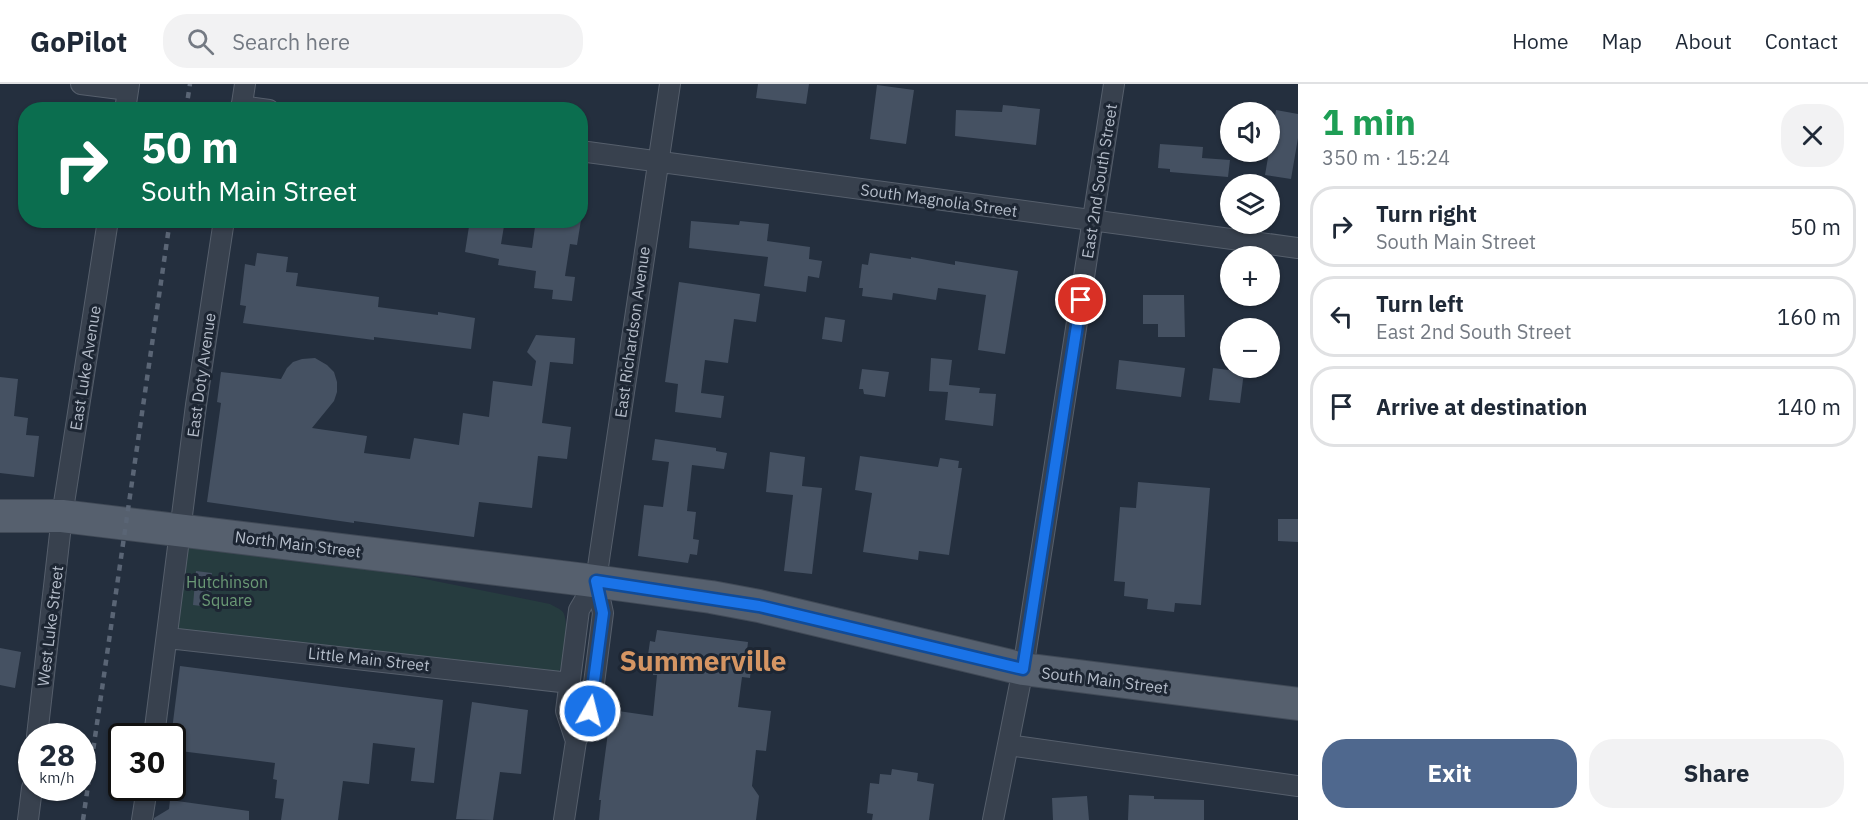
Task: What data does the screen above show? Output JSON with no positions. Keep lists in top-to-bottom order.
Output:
{
  "streets": {
    "main road": ["North Main Street", "South Main Street"],
    "street": [
      "East 2nd South Street",
      "South Magnolia Street",
      "East Richardson Avenue",
      "East Luke Avenue",
      "East Doty Avenue",
      "West Luke Street",
      "Little Main Street"
    ]
  },
  "crossings": [
    ["East 2nd South Street", "South Magnolia Street"],
    ["East 2nd South Street", "South Main Street"],
    ["South Magnolia Street", "East Richardson Avenue"],
    ["East Richardson Avenue", "North Main Street"],
    ["East Richardson Avenue", "South Main Street"],
    ["East Luke Avenue", "North Main Street"],
    ["East Luke Avenue", "West Luke Street"],
    ["East Doty Avenue", "North Main Street"],
    ["East Doty Avenue", "Little Main Street"],
    ["North Main Street", "West Luke Street"],
    ["North Main Street", "South Main Street"]
  ],
  "districts": ["Summerville"],
  "parks": ["Hutchinson Square"],
  "page": {
    "header": "GoPilot",
    "search": "Search here",
    "nav": [
      "Home",
      "Map",
      "About",
      "Contact"
    ],
    "heading": ["1 min", "350 m · 15:24"],
    "map_buttons": ["+", "−"],
    "turn": ["50 m", "South Main Street"],
    "list": [
      {
        "name": "Turn right",
        "note": "South Main Street",
        "value": "50 m"
      },
      {
        "name": "Turn left",
        "note": "East 2nd South Street",
        "value": "160 m"
      },
      {
        "name": "Arrive at destination",
        "value": "140 m"
      }
    ],
    "speed": "28 km/h",
    "limit": "30",
    "buttons": ["Exit", "Share"]
  }
}
